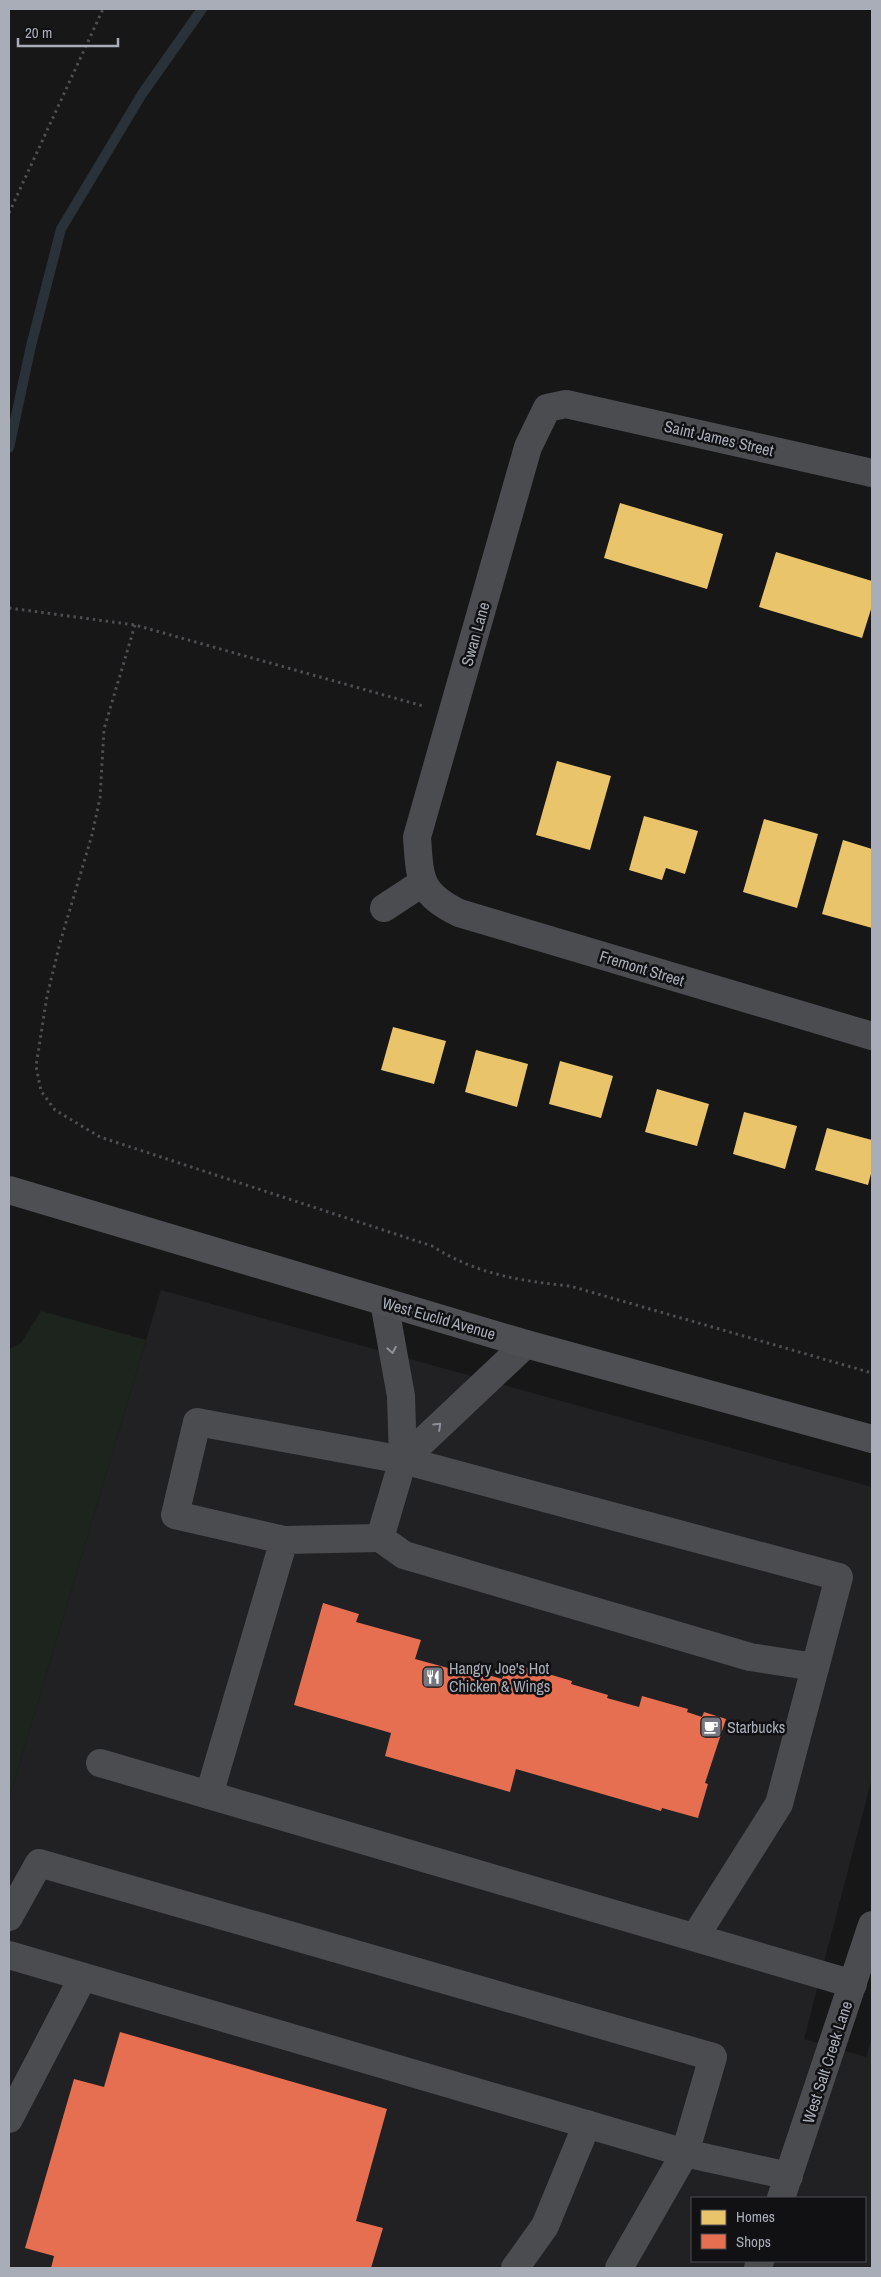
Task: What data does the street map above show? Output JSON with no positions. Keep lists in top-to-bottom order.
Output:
{
  "streets": {
    "main road": ["West Euclid Avenue"],
    "street": [
      "Saint James Street",
      "Swan Lane",
      "Fremont Street",
      "West Salt Creek Lane"
    ]
  },
  "crossings": [
    ["Saint James Street", "Swan Lane"],
    ["Swan Lane", "Fremont Street"]
  ],
  "places": {
    "restaurant": ["Hangry Joe's Hot Chicken & Wings"],
    "cafe": ["Starbucks"]
  },
  "legend": ["Homes", "Shops"],
  "scale_bar": "20 m"
}
